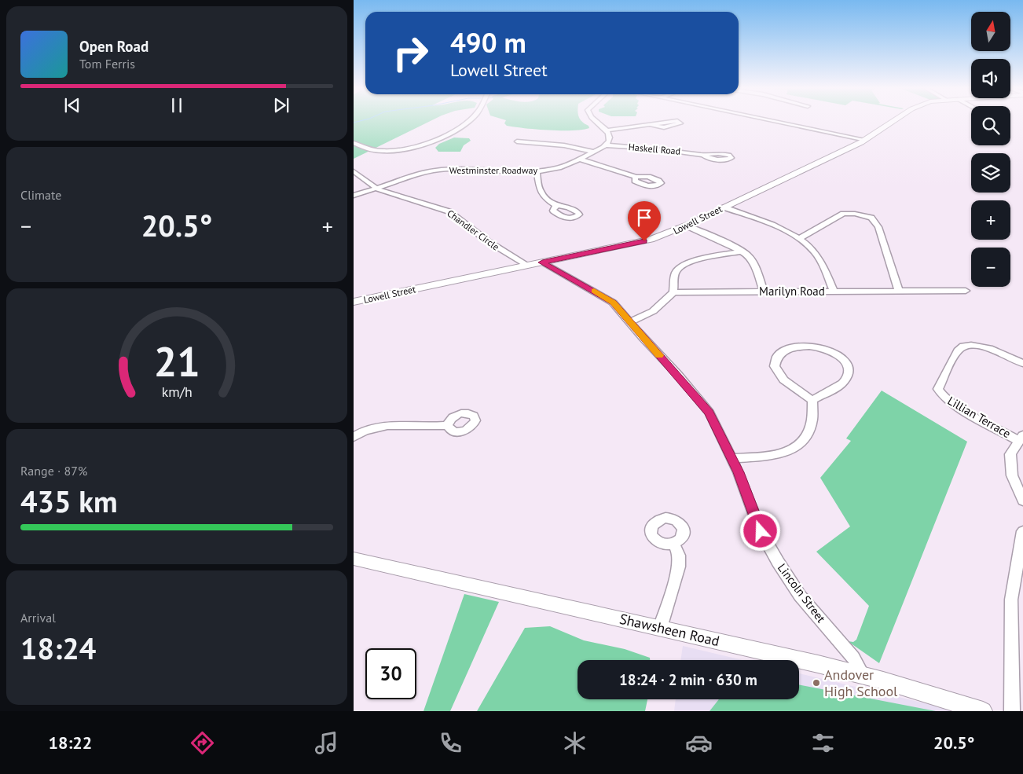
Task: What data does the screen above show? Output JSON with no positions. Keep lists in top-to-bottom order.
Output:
{
  "streets": {
    "main road": ["Lowell Street", "Shawsheen Road"],
    "street": [
      "Haskell Road",
      "Westminster Roadway",
      "Chandler Circle",
      "Marilyn Road",
      "Lillian Terrace",
      "Lincoln Street"
    ]
  },
  "crossings": [
    ["Haskell Road", "Westminster Roadway"],
    ["Westminster Roadway", "Chandler Circle"],
    ["Lowell Street", "Chandler Circle"],
    ["Lowell Street", "Lincoln Street"],
    ["Lincoln Street", "Shawsheen Road"]
  ],
  "places": ["Andover High School"],
  "north": "top",
  "page": {
    "map_buttons": ["+", "−"],
    "turn": ["490 m", "Lowell Street"],
    "song": ["Open Road", "Tom Ferris"],
    "tile": [
      "Climate",
      ["Range · 87%", "435 km"],
      ["Arrival", "18:24"]
    ],
    "heat": ["−", "20.5°", "+"],
    "limit": "30",
    "trip": "18:24 · 2 min · 630 m",
    "tabs": ["18:22", "20.5°"],
    "gauge": ["21", "km/h"]
  }
}
